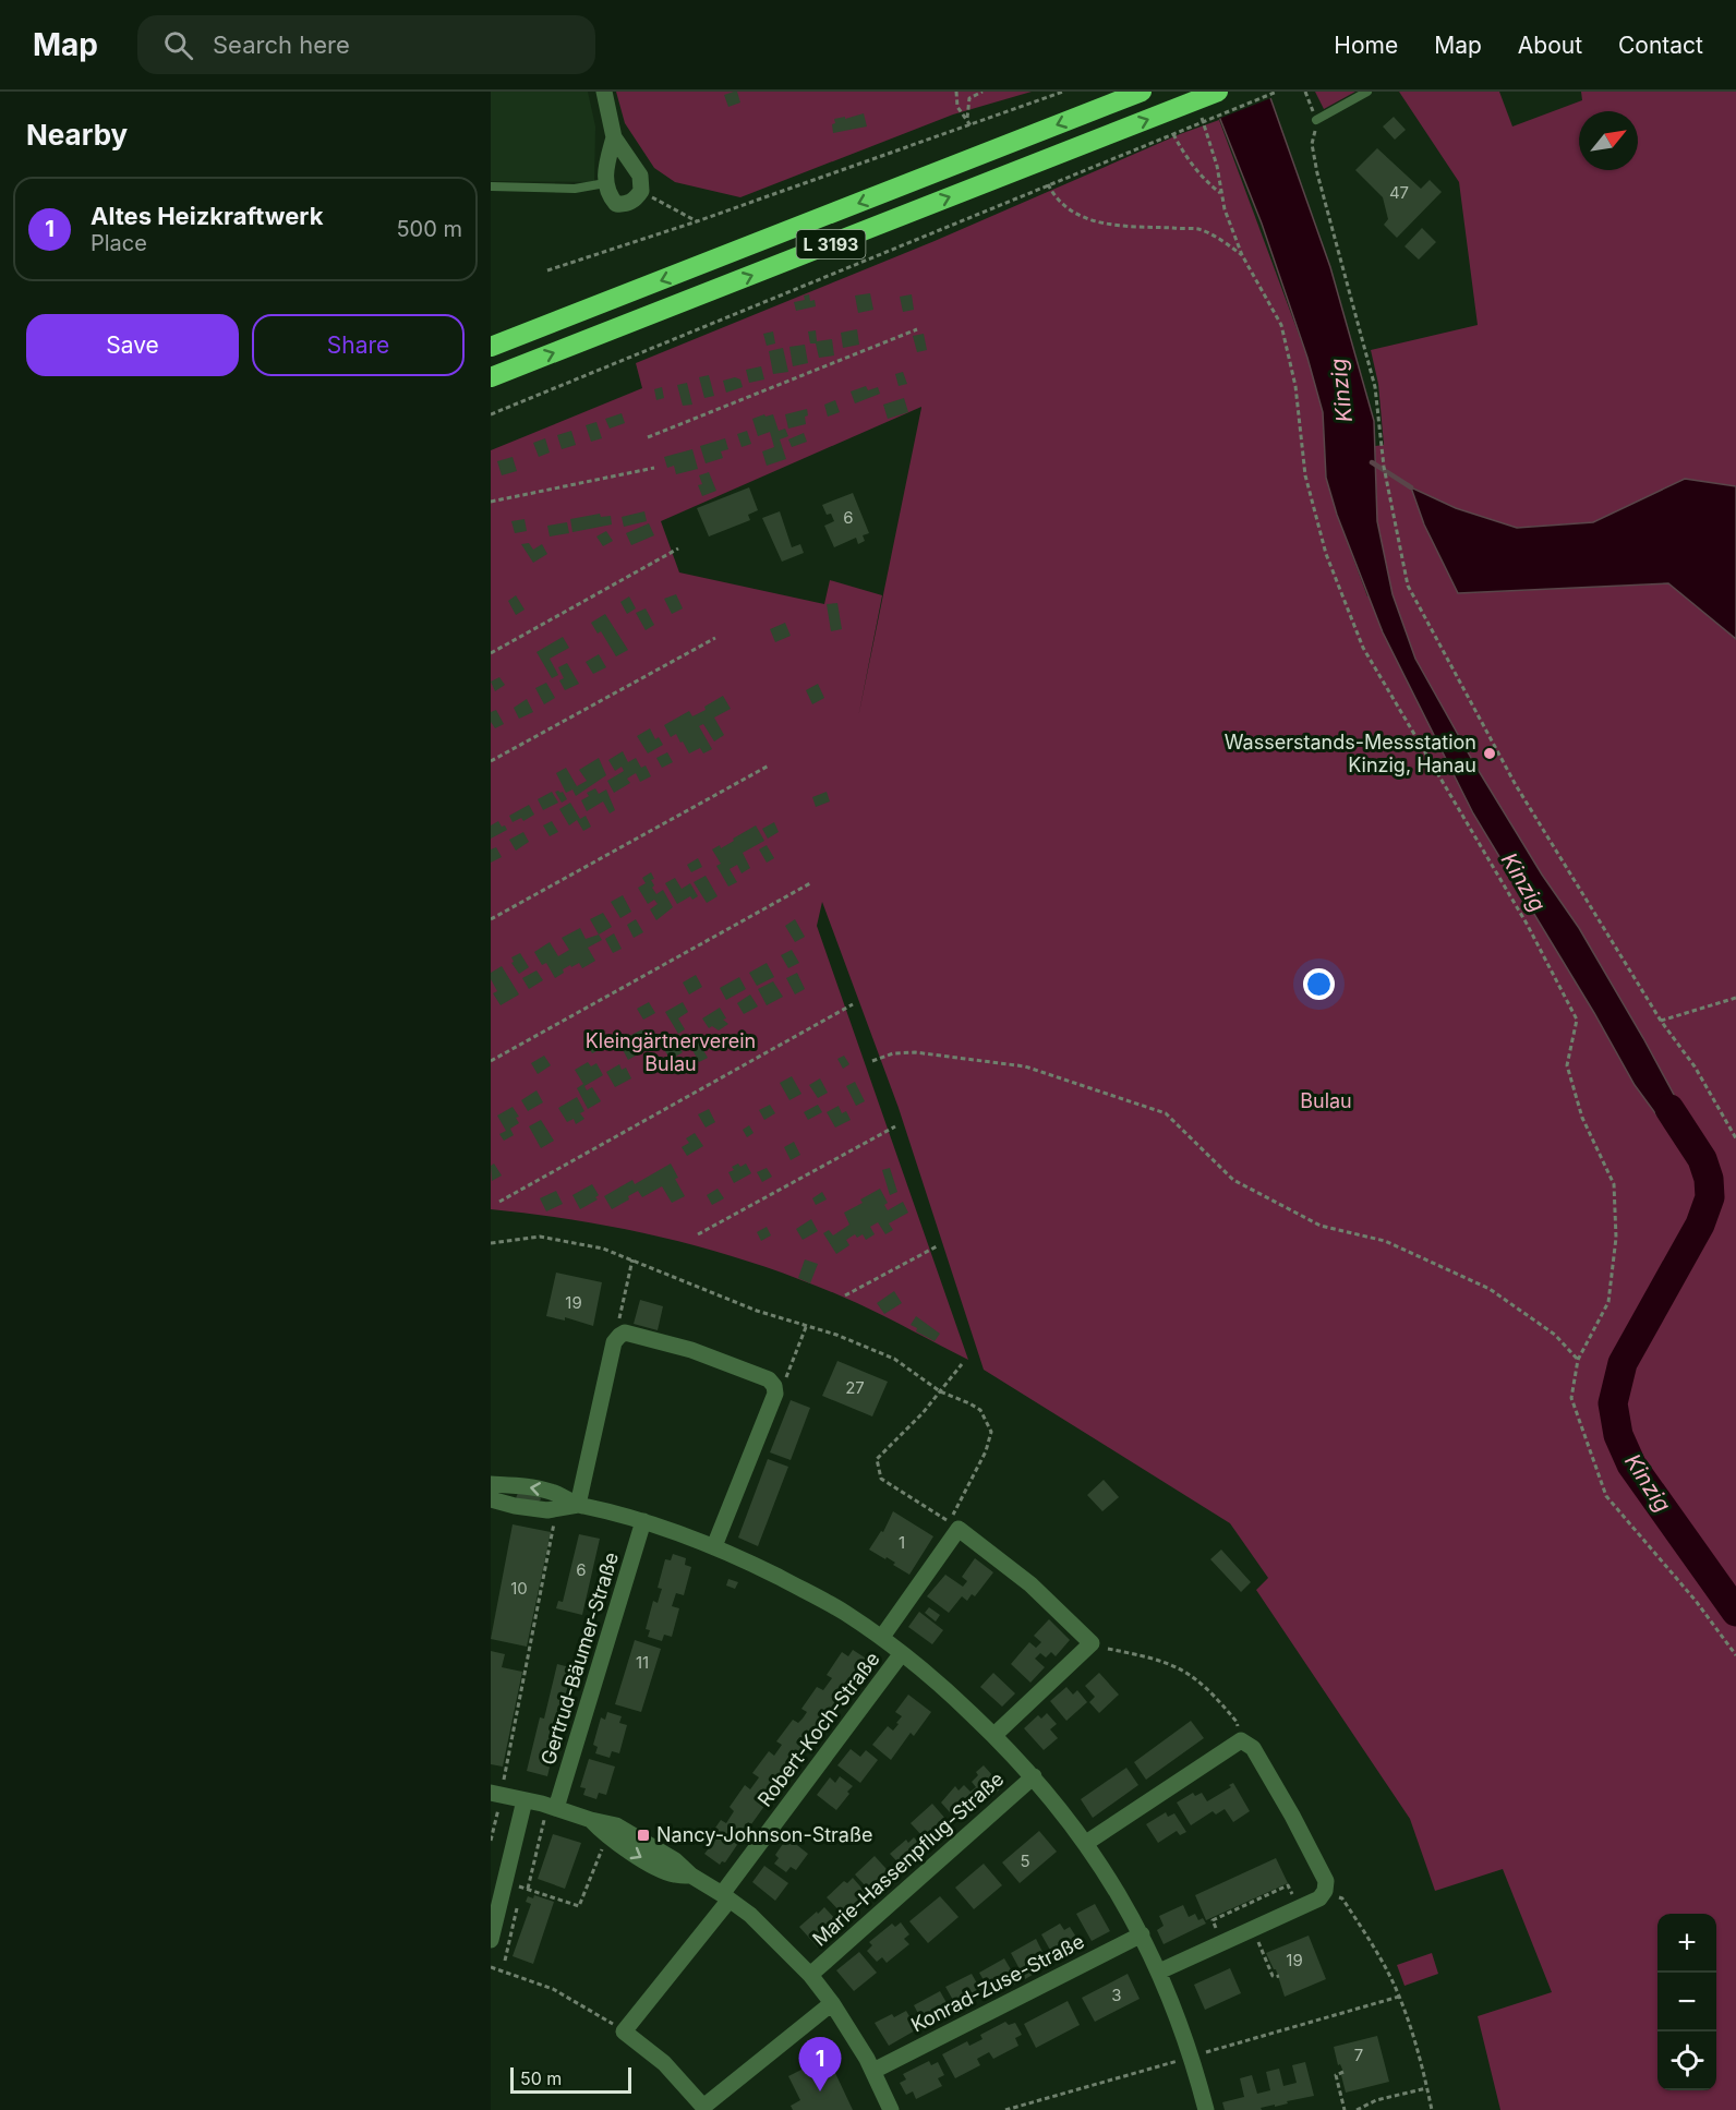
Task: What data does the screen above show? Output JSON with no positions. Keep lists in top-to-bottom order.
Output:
{
  "streets": {
    "highway": ["L 3193"],
    "street": [
      "Gertrud-Bäumer-Straße",
      "Robert-Koch-Straße",
      "Marie-Hassenpflug-Straße",
      "Konrad-Zuse-Straße"
    ]
  },
  "water": ["Kinzig"],
  "parks": ["Kleingärtnerverein Bulau", "Bulau"],
  "places": {
    "other": ["Wasserstands-Messstation Kinzig, Hanau"],
    "transit": ["Nancy-Johnson-Straße"]
  },
  "house_numbers": [
    "47",
    "6",
    "19",
    "27",
    "1",
    "6",
    "10",
    "11",
    "5",
    "19",
    "3",
    "7"
  ],
  "scale_bar": "50 m",
  "north": "top right",
  "page": {
    "header": "Map",
    "search": "Search here",
    "nav": [
      "Home",
      "Map",
      "About",
      "Contact"
    ],
    "heading": "Nearby",
    "list": [
      {
        "mark": "1",
        "name": "Altes Heizkraftwerk",
        "note": "Place",
        "value": "500 m"
      }
    ],
    "buttons": ["Save", "Share"],
    "map_buttons": ["+", "−"],
    "pins": "1",
    "scale": "50 m"
  }
}
